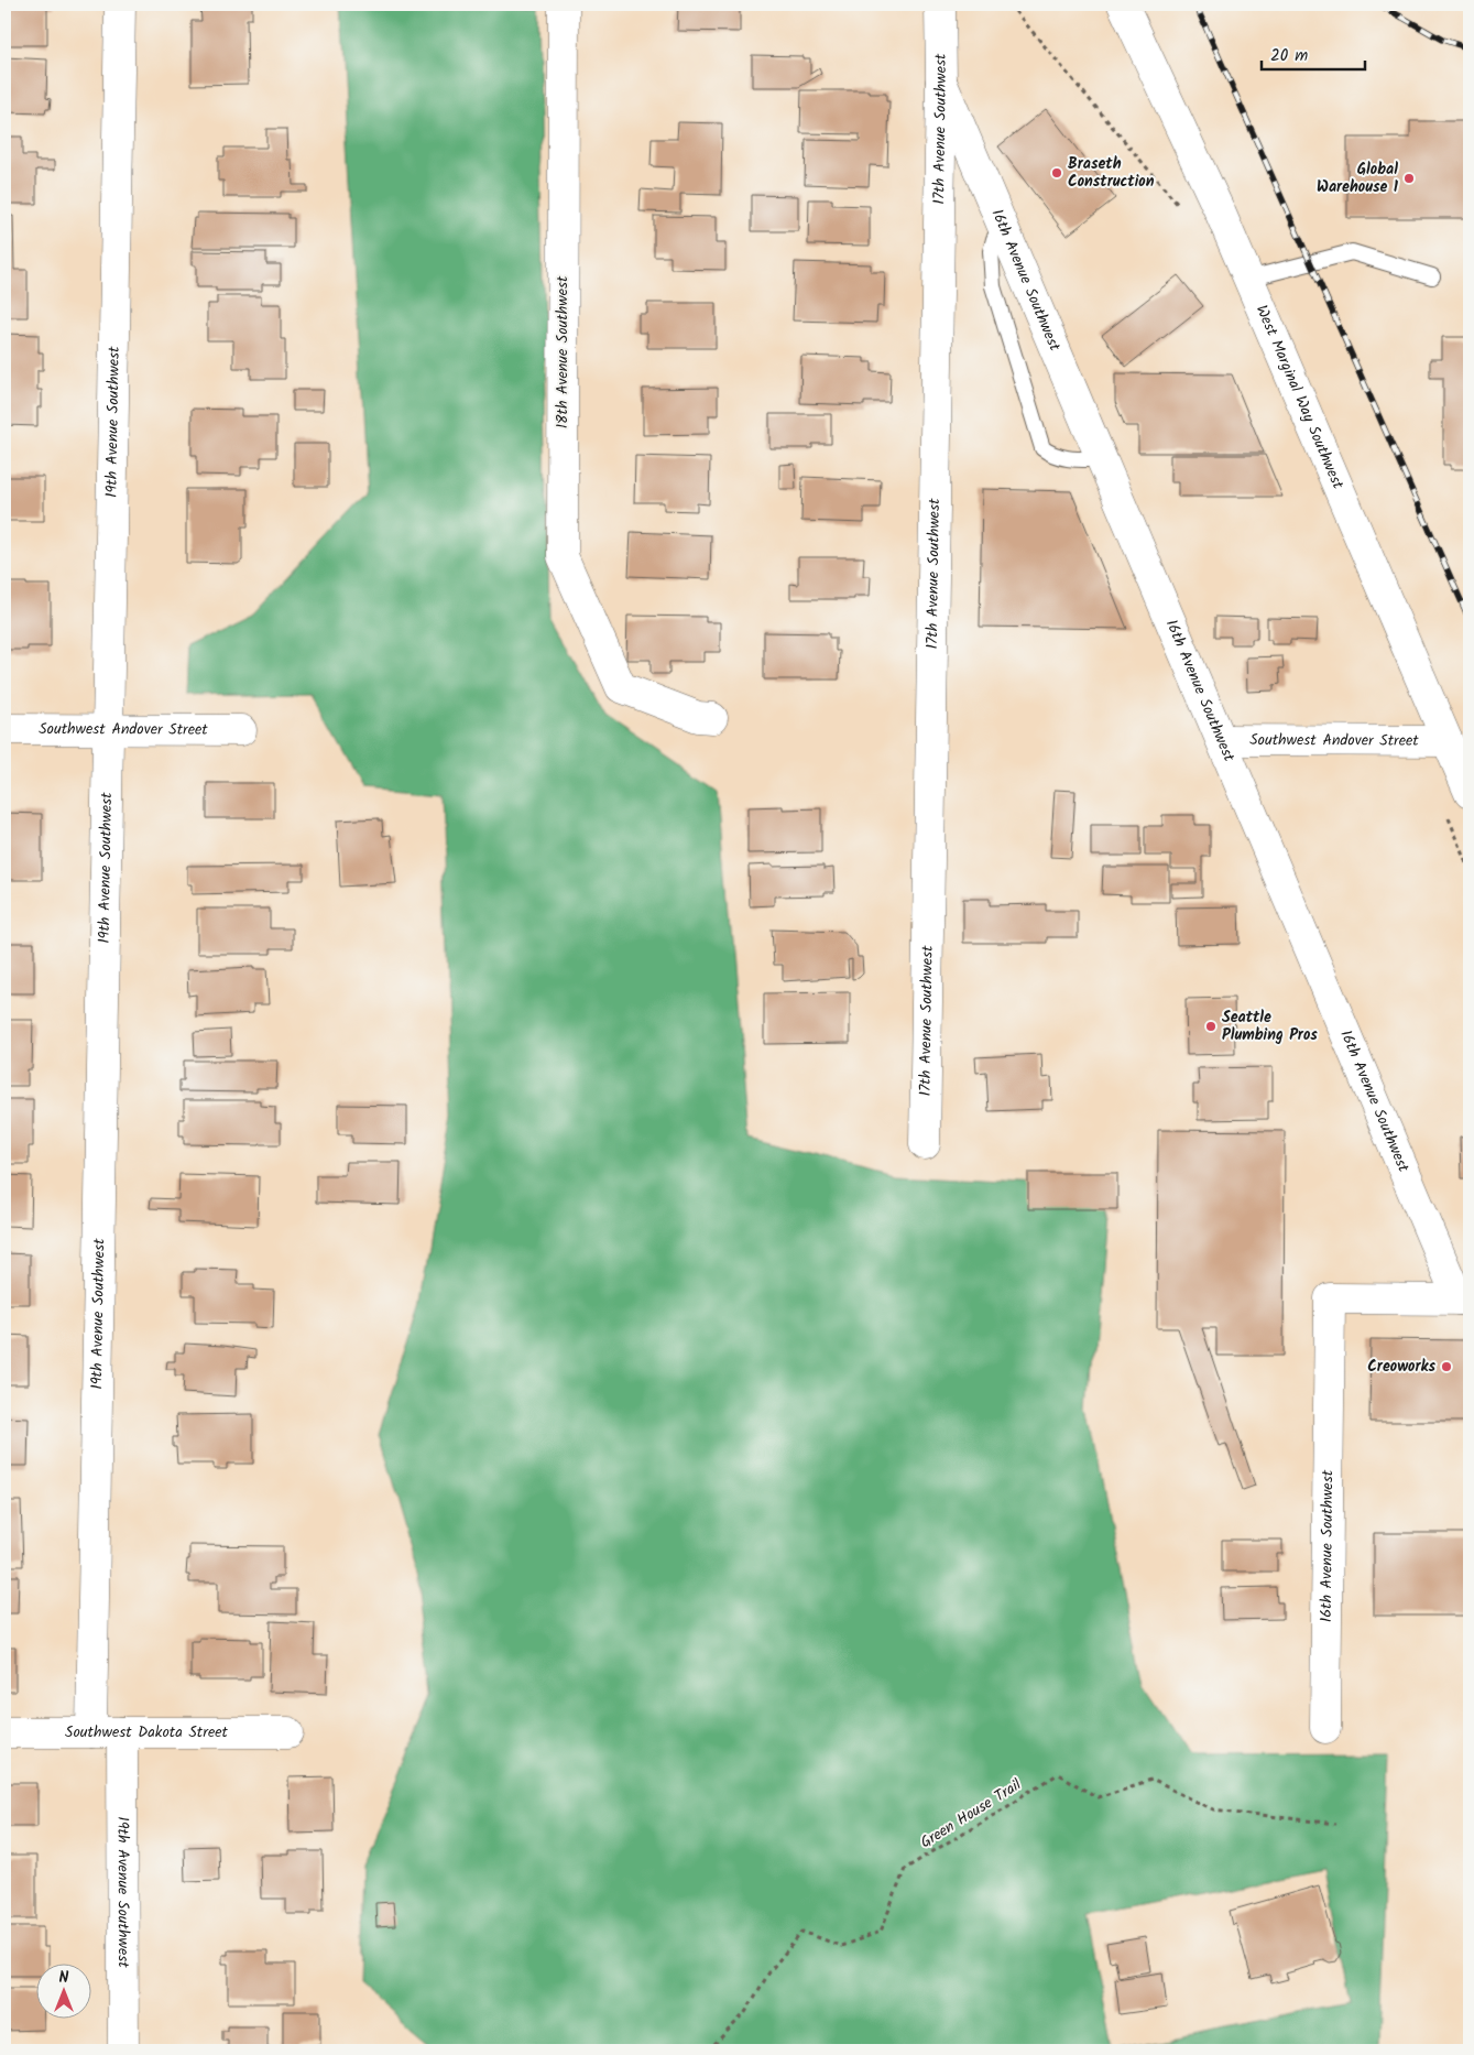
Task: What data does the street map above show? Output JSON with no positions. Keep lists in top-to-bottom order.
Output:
{
  "streets": {
    "street": [
      "17th Avenue Southwest",
      "16th Avenue Southwest",
      "18th Avenue Southwest",
      "West Marginal Way Southwest",
      "19th Avenue Southwest",
      "Southwest Andover Street",
      "Southwest Dakota Street"
    ],
    "path": ["Green House Trail"]
  },
  "crossings": [
    ["17th Avenue Southwest", "16th Avenue Southwest"],
    ["16th Avenue Southwest", "Southwest Andover Street"],
    ["West Marginal Way Southwest", "Southwest Andover Street"],
    ["19th Avenue Southwest", "Southwest Andover Street"],
    ["19th Avenue Southwest", "Southwest Dakota Street"]
  ],
  "places": [
    "Braseth Construction",
    "Global Warehouse 1",
    "Seattle Plumbing Pros",
    "Creoworks"
  ],
  "scale_bar": "20 m",
  "north": "top"
}
